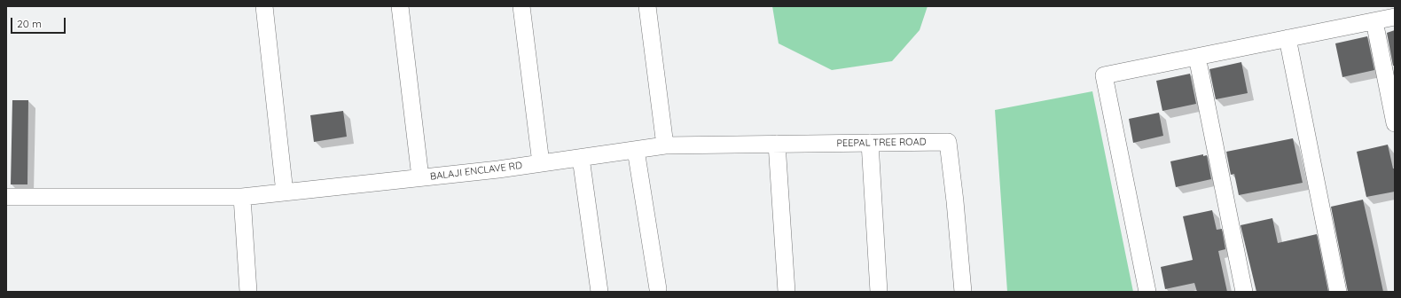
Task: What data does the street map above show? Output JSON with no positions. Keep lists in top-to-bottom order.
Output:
{
  "streets": {
    "street": ["PEEPAL TREE ROAD", "BALAJI ENCLAVE RD"]
  },
  "crossings": [
    ["PEEPAL TREE ROAD", "BALAJI ENCLAVE RD"]
  ],
  "scale_bar": "20 m"
}
